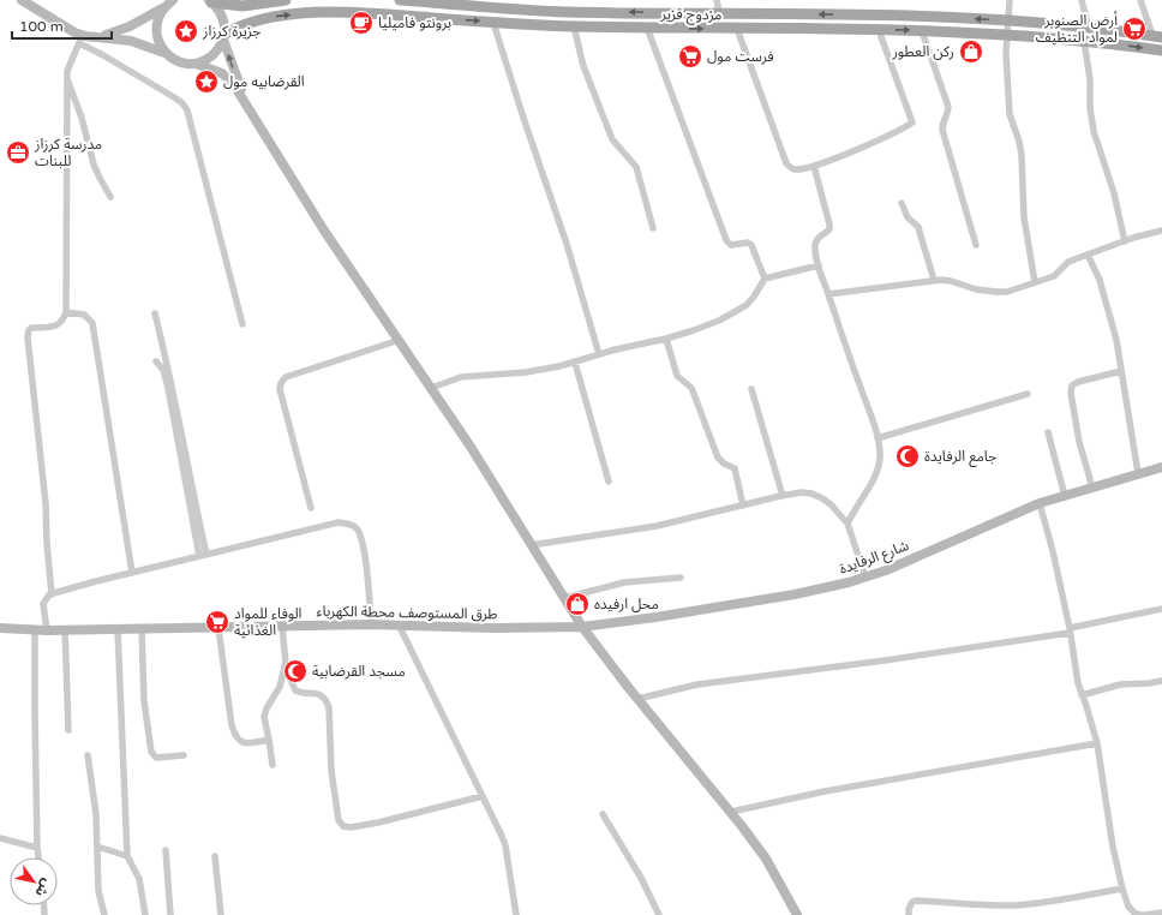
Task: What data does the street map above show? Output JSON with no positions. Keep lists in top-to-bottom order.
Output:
{
  "streets": {
    "main road": ["مزدوج قزير"],
    "street": ["شارع الرفايدة", "طرق المستوصف محطة الكهرباء"]
  },
  "crossings": [
    ["شارع الرفايدة", "طرق المستوصف محطة الكهرباء"]
  ],
  "places": {
    "cafe": ["برونتو فاميليا"],
    "supermarket": ["أرض الصنوبر لمواد التنظيف", "فرست مول", "الوفاء للمواد الغذائية"],
    "place": ["جزيرة كرزاز", "القرضابيه مول"],
    "shop": ["ركن العطور", "محل ارفيده"],
    "office": ["مدرسة كرزاز للبنات"],
    "mosque": ["جامع الرفايدة", "مسجد القرضابية"]
  },
  "scale_bar": "100 m",
  "north": "bottom right"
}
